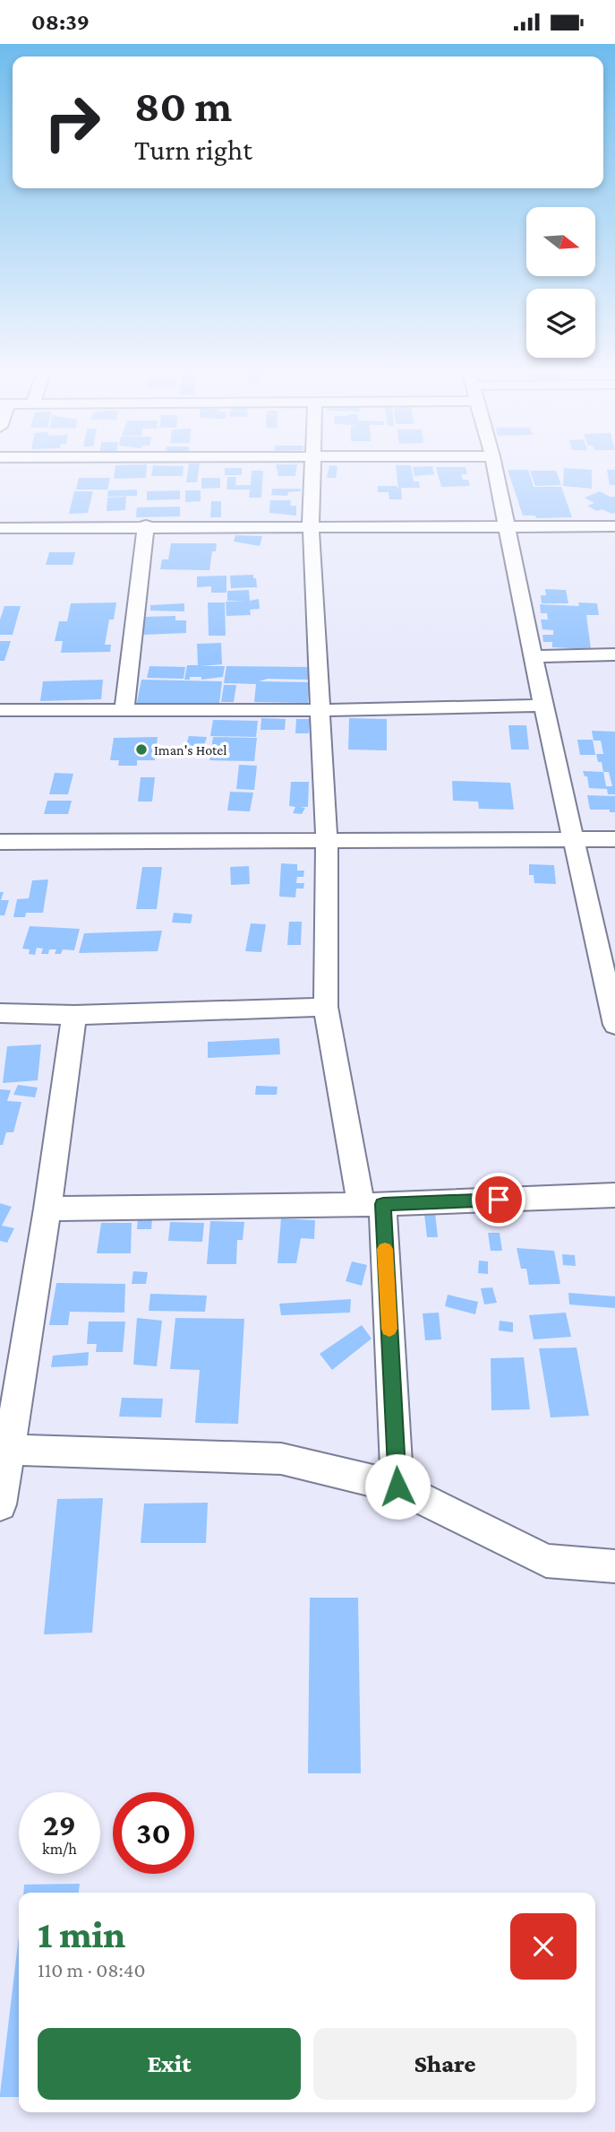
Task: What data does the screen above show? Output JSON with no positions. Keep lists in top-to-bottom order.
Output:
{
  "places": ["Iman's Hotel"],
  "north": "right",
  "page": {
    "status": "08:39",
    "turn": ["80 m", "Turn right"],
    "speed": "29 km/h",
    "limit": "30",
    "heading": ["1 min", "110 m · 08:40"],
    "buttons": ["Exit", "Share"]
  }
}
